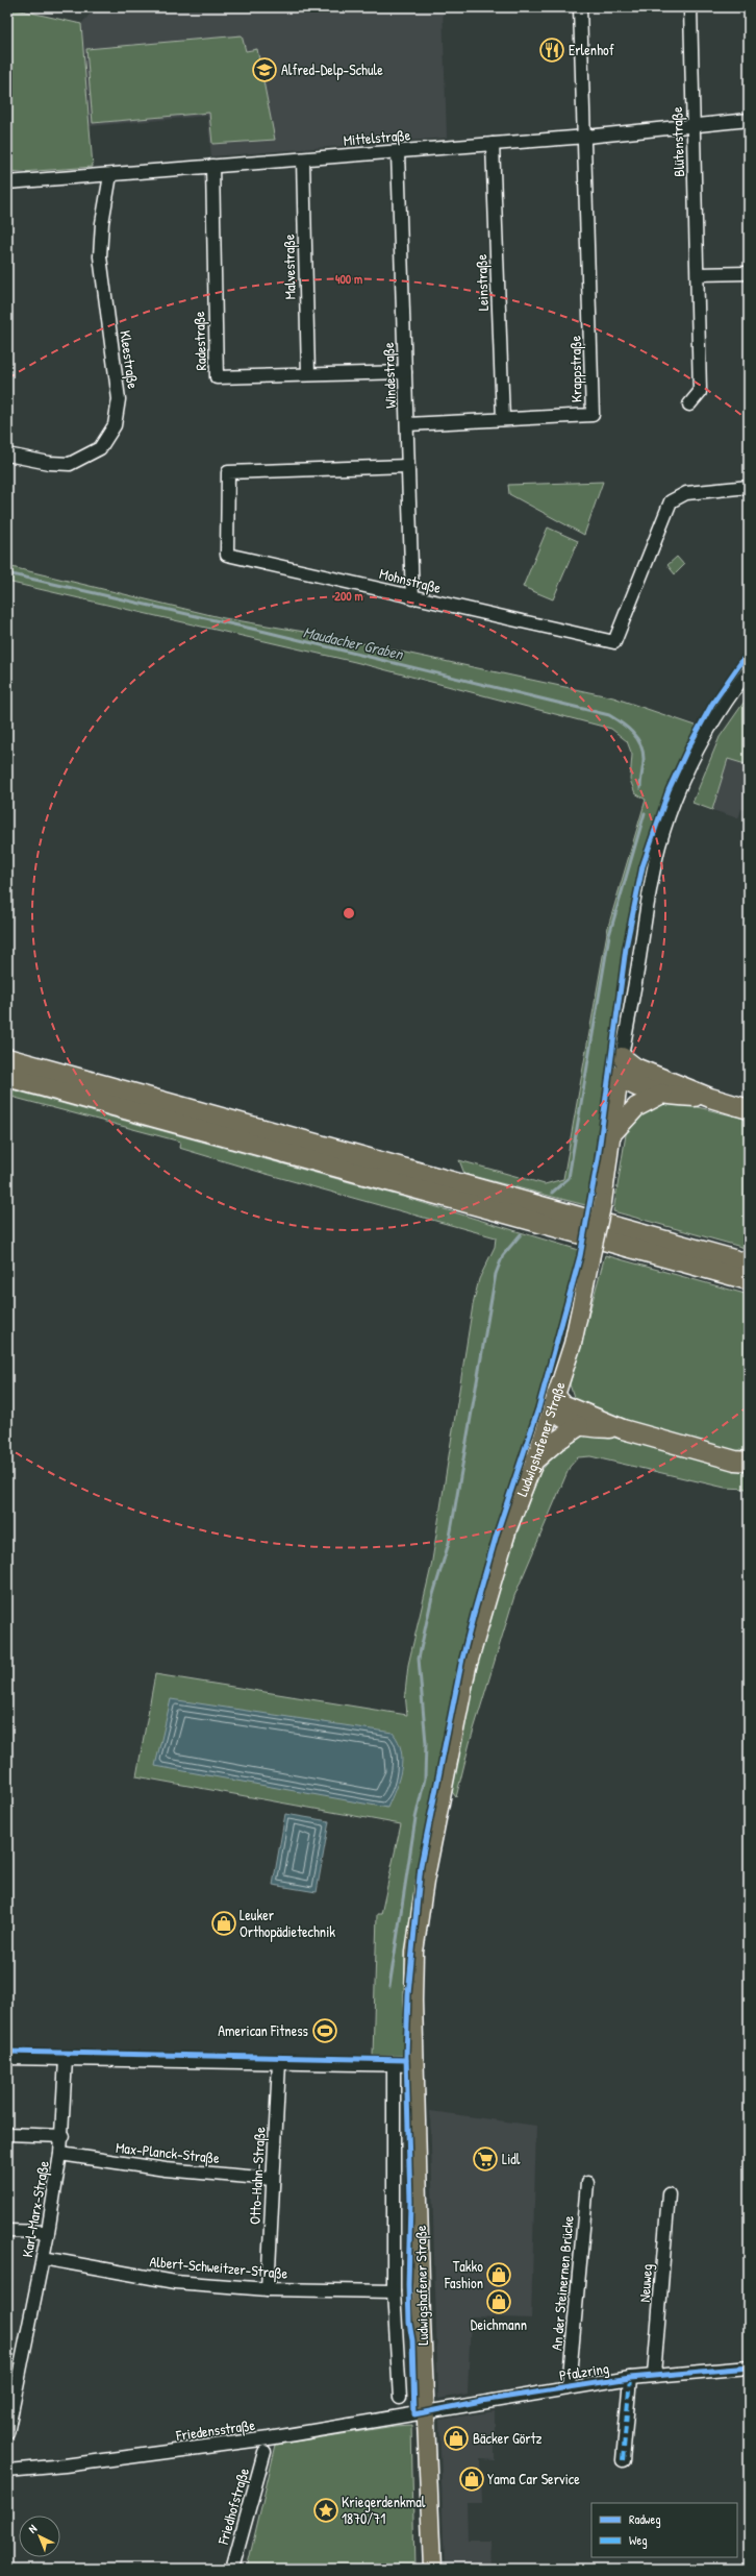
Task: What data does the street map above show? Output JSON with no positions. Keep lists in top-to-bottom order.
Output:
{
  "streets": {
    "main road": ["Ludwigshafener Straße"],
    "street": [
      "Mittelstraße",
      "Blütenstraße",
      "Malvestraße",
      "Leinstraße",
      "Radestraße",
      "Kleestraße",
      "Krappstraße",
      "Windestraße",
      "Mohnstraße",
      "Max-Planck-Straße",
      "Otto-Hahn-Straße",
      "Karl-Marx-Straße",
      "Albert-Schweitzer-Straße",
      "An der Steinernen Brücke",
      "Neuweg",
      "Pfalzring",
      "Friedensstraße",
      "Friedhofstraße"
    ]
  },
  "crossings": [
    ["Mittelstraße", "Blütenstraße"],
    ["Mittelstraße", "Malvestraße"],
    ["Mittelstraße", "Leinstraße"],
    ["Mittelstraße", "Radestraße"],
    ["Mittelstraße", "Kleestraße"],
    ["Mittelstraße", "Krappstraße"],
    ["Mittelstraße", "Windestraße"],
    ["Malvestraße", "Radestraße"],
    ["Leinstraße", "Krappstraße"],
    ["Radestraße", "Windestraße"],
    ["Krappstraße", "Windestraße"],
    ["Windestraße", "Mohnstraße"],
    ["Ludwigshafener Straße", "Albert-Schweitzer-Straße"],
    ["Ludwigshafener Straße", "Pfalzring"],
    ["Ludwigshafener Straße", "Friedensstraße"],
    ["Max-Planck-Straße", "Otto-Hahn-Straße"],
    ["Max-Planck-Straße", "Karl-Marx-Straße"],
    ["Otto-Hahn-Straße", "Albert-Schweitzer-Straße"],
    ["Karl-Marx-Straße", "Albert-Schweitzer-Straße"],
    ["An der Steinernen Brücke", "Pfalzring"],
    ["Neuweg", "Pfalzring"],
    ["Pfalzring", "Friedensstraße"]
  ],
  "water": ["Maudacher Graben"],
  "places": {
    "restaurant": ["Erlenhof"],
    "school or university": ["Alfred-Delp-Schule"],
    "shop": [
      "Leuker Orthopädietechnik",
      "Takko Fashion",
      "Deichmann",
      "Bäcker Görtz",
      "Yama Car Service"
    ],
    "sports": ["American Fitness"],
    "supermarket": ["Lidl"],
    "place": ["Kriegerdenkmal 1870/71"]
  },
  "legend": ["Radweg", "Weg"],
  "north": "top left",
  "rings": ["400 m", "200 m"]
}
